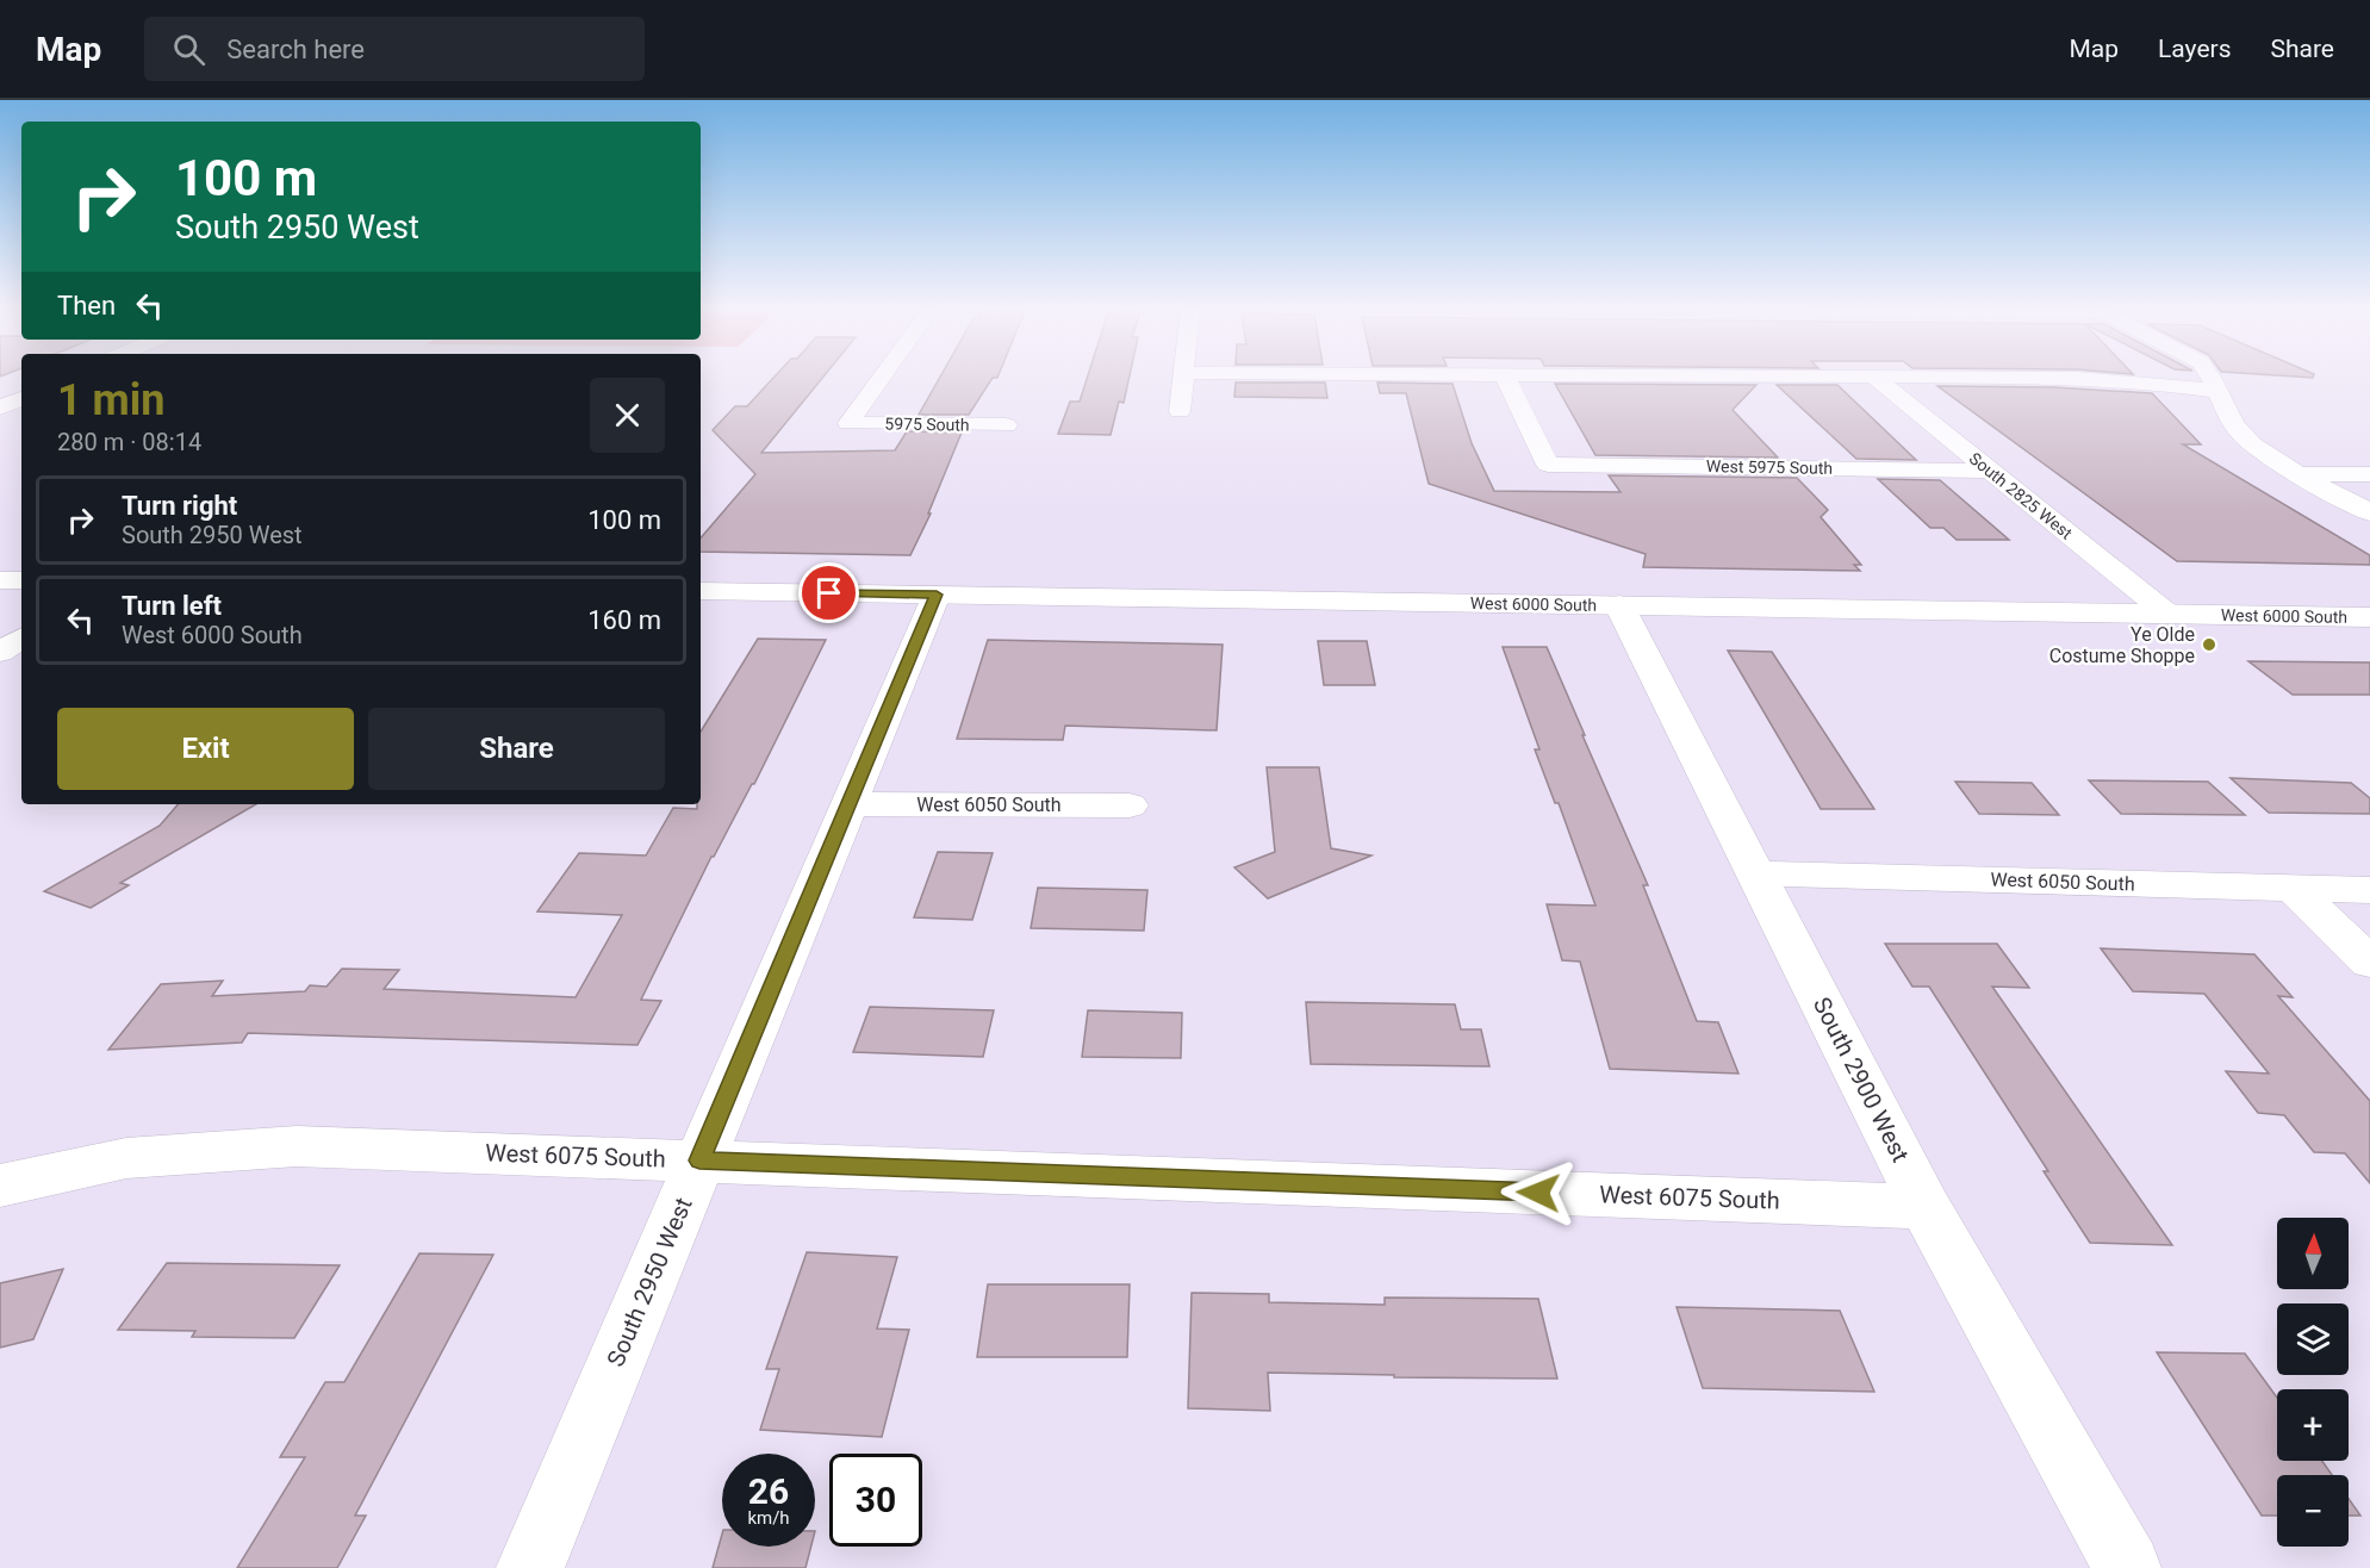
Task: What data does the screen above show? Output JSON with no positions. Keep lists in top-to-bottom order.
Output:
{
  "streets": {
    "street": [
      "5975 South",
      "West 5975 South",
      "South 2825 West",
      "West 6000 South",
      "West 6050 South",
      "South 2900 West",
      "West 6075 South",
      "South 2950 West"
    ]
  },
  "crossings": [
    ["West 5975 South", "South 2825 West"],
    ["South 2825 West", "West 6000 South"],
    ["West 6000 South", "South 2900 West"],
    ["West 6000 South", "South 2950 West"],
    ["West 6050 South", "South 2900 West"],
    ["West 6050 South", "South 2950 West"],
    ["South 2900 West", "West 6075 South"],
    ["West 6075 South", "South 2950 West"]
  ],
  "places": ["Ye Olde Costume Shoppe"],
  "north": "top",
  "page": {
    "header": "Map",
    "search": "Search here",
    "nav": ["Map", "Layers", "Share"],
    "turn": ["100 m", "South 2950 West"],
    "then": "Then",
    "heading": ["1 min", "280 m · 08:14"],
    "list": [
      {
        "name": "Turn right",
        "note": "South 2950 West",
        "value": "100 m"
      },
      {
        "name": "Turn left",
        "note": "West 6000 South",
        "value": "160 m"
      }
    ],
    "buttons": ["Exit", "Share"],
    "map_buttons": ["+", "−"],
    "speed": "26 km/h",
    "limit": "30"
  }
}
